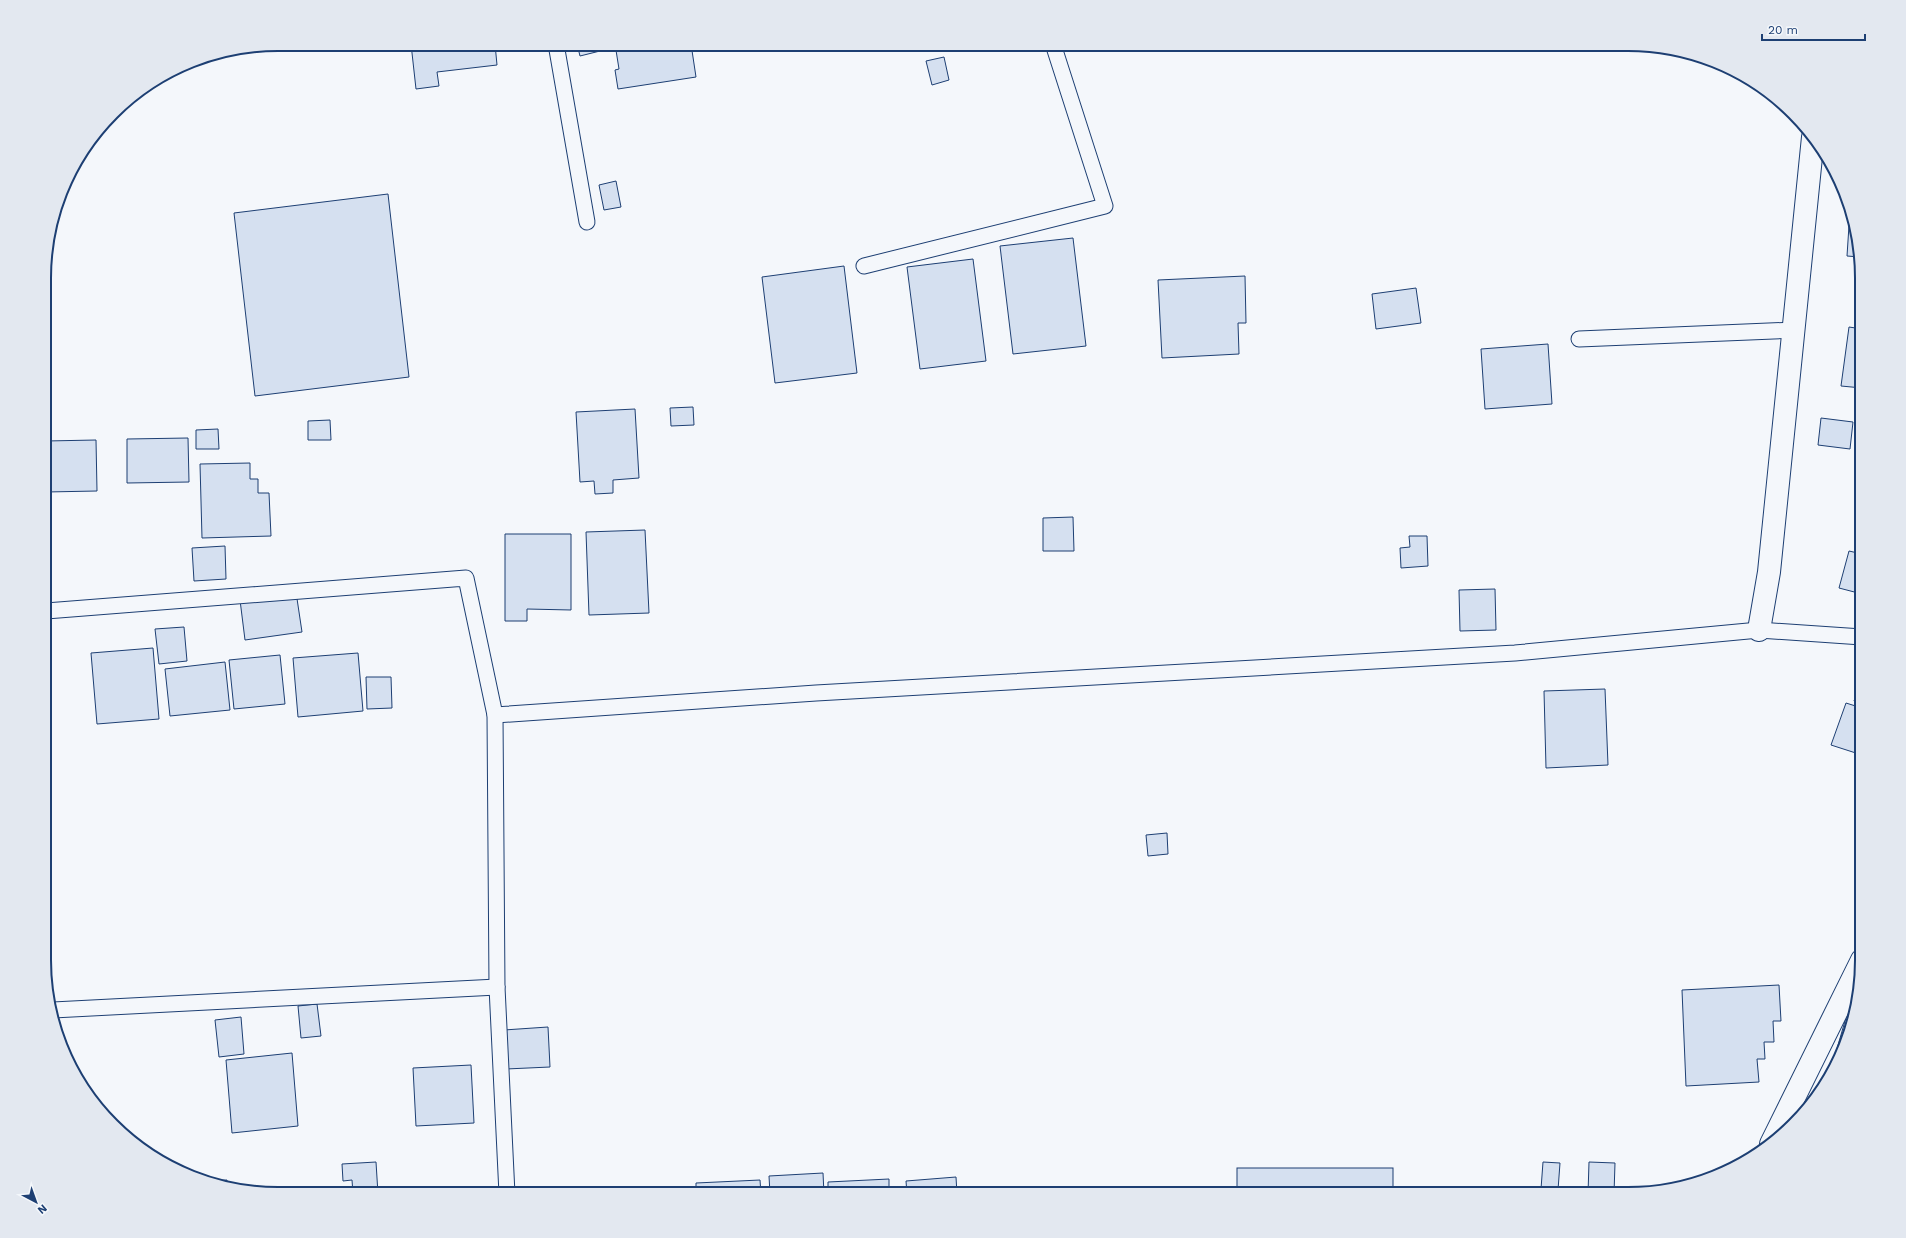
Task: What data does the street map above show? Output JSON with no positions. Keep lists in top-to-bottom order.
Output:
{
  "scale_bar": "20 m",
  "north": "bottom right"
}
